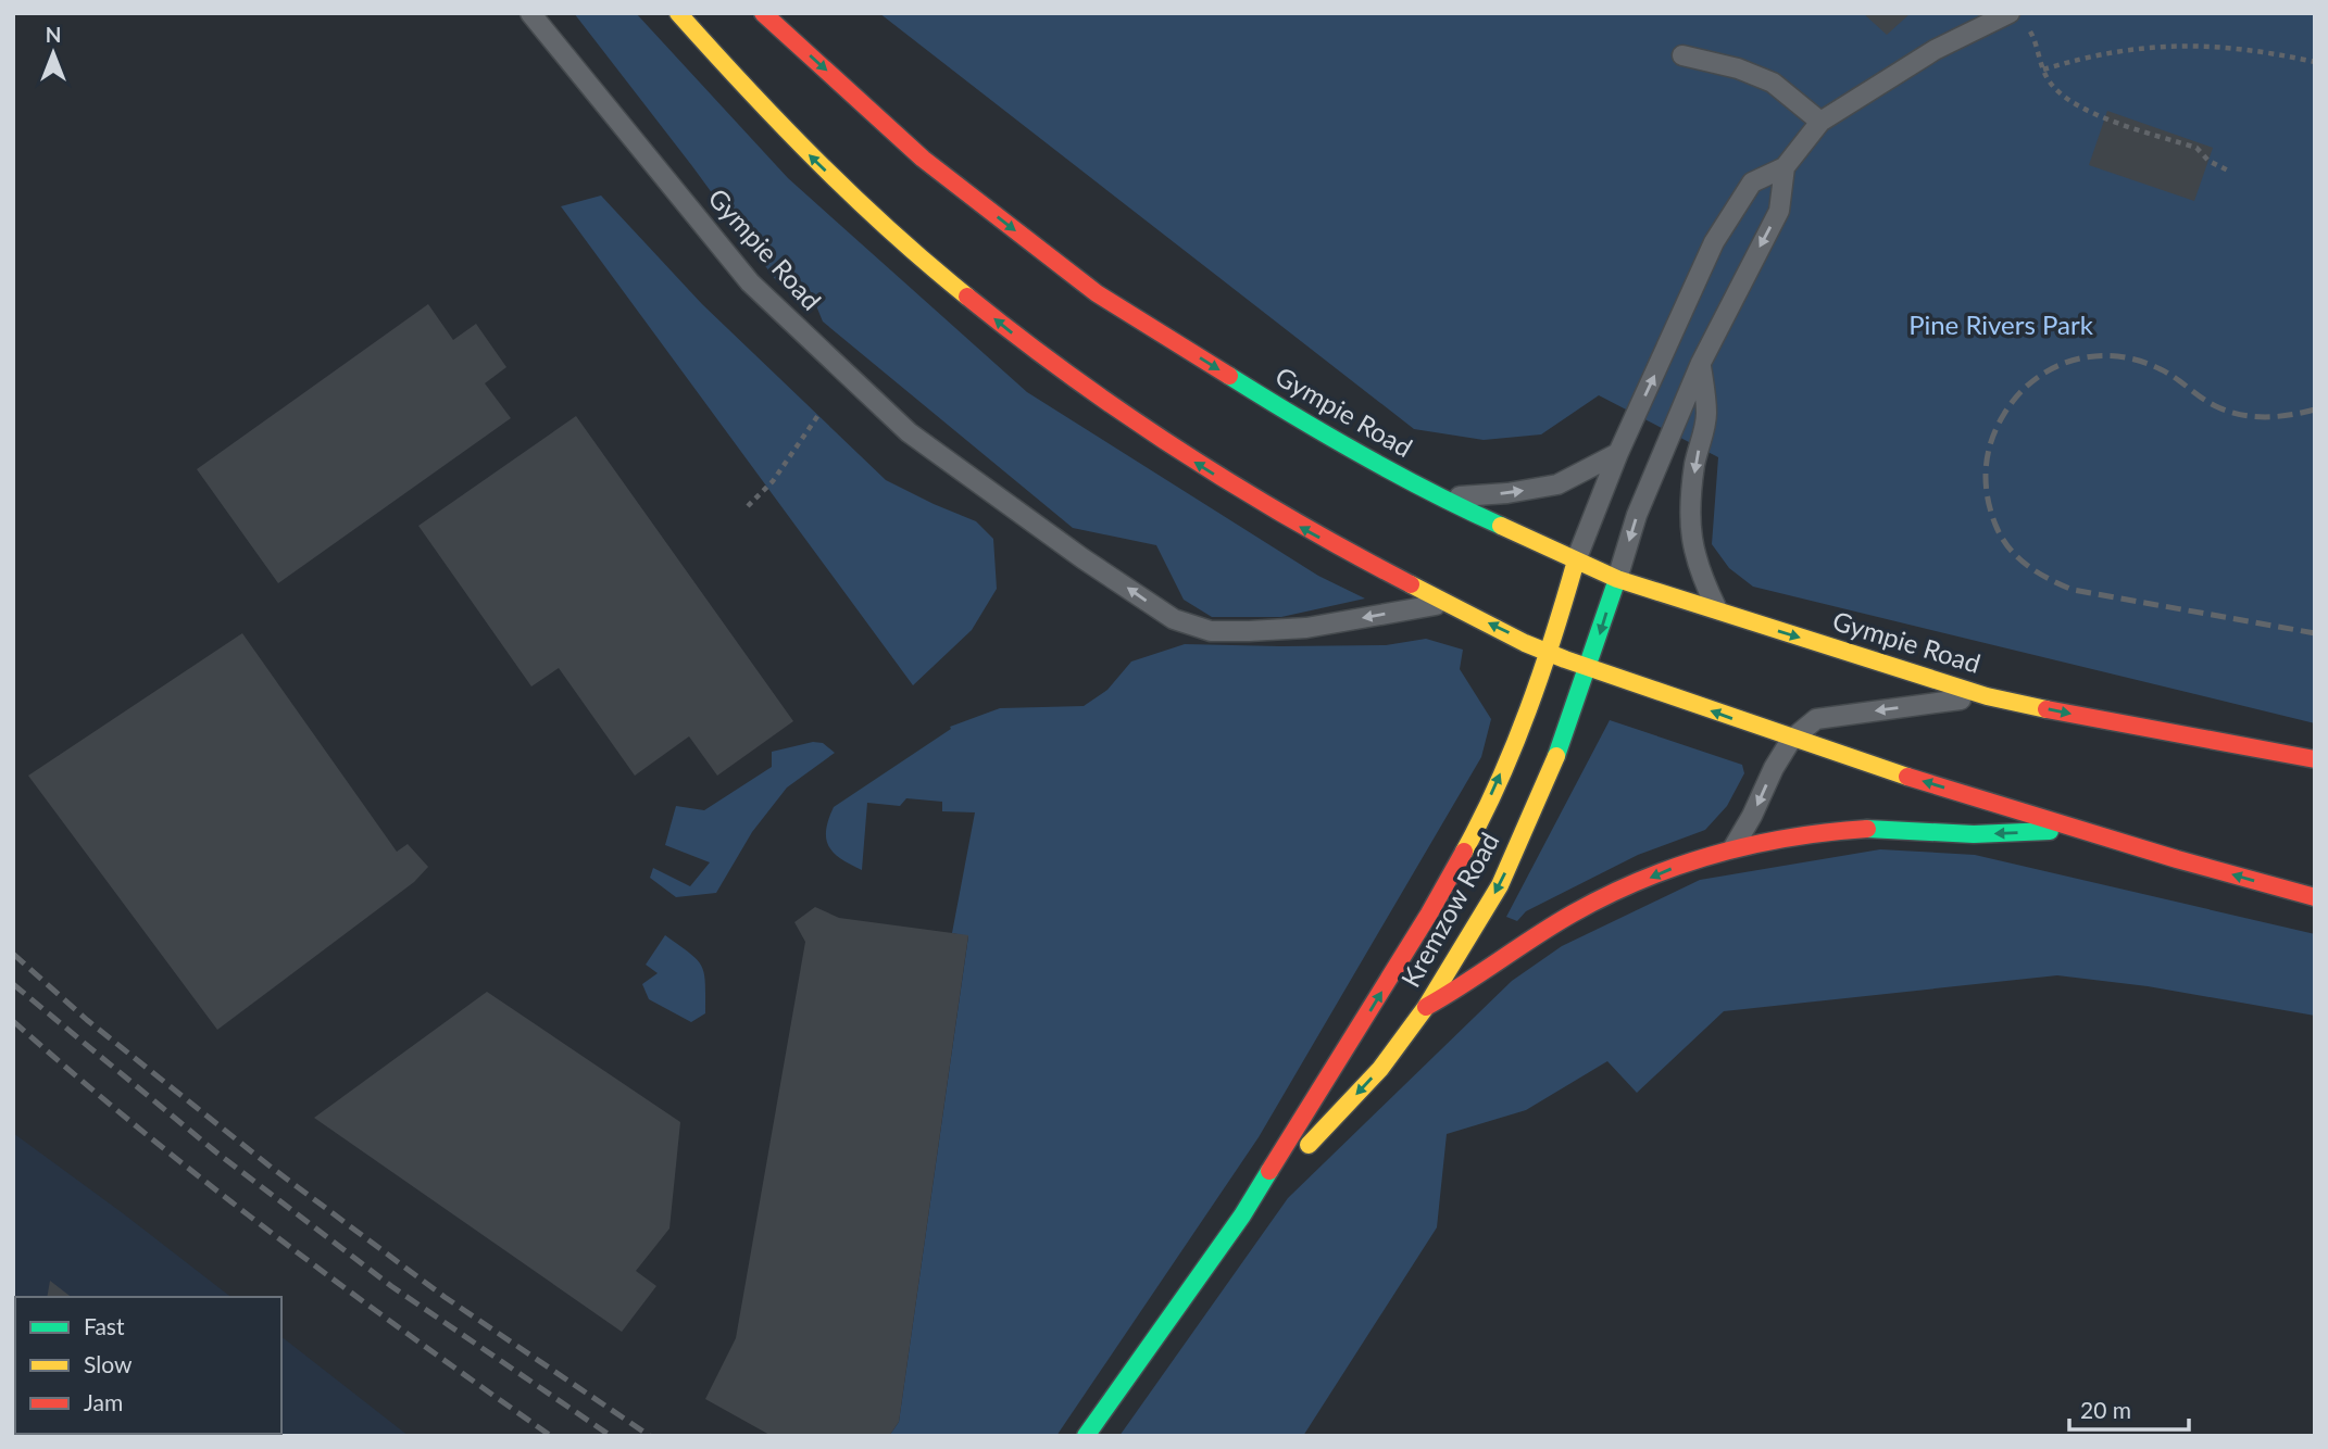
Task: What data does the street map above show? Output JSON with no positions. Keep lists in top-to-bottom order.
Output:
{
  "streets": {
    "main road": ["Gympie Road", "Kremzow Road"]
  },
  "crossings": [
    ["Gympie Road", "Kremzow Road"]
  ],
  "parks": ["Pine Rivers Park"],
  "legend": ["Fast", "Slow", "Jam"],
  "scale_bar": "20 m",
  "north": "top"
}
